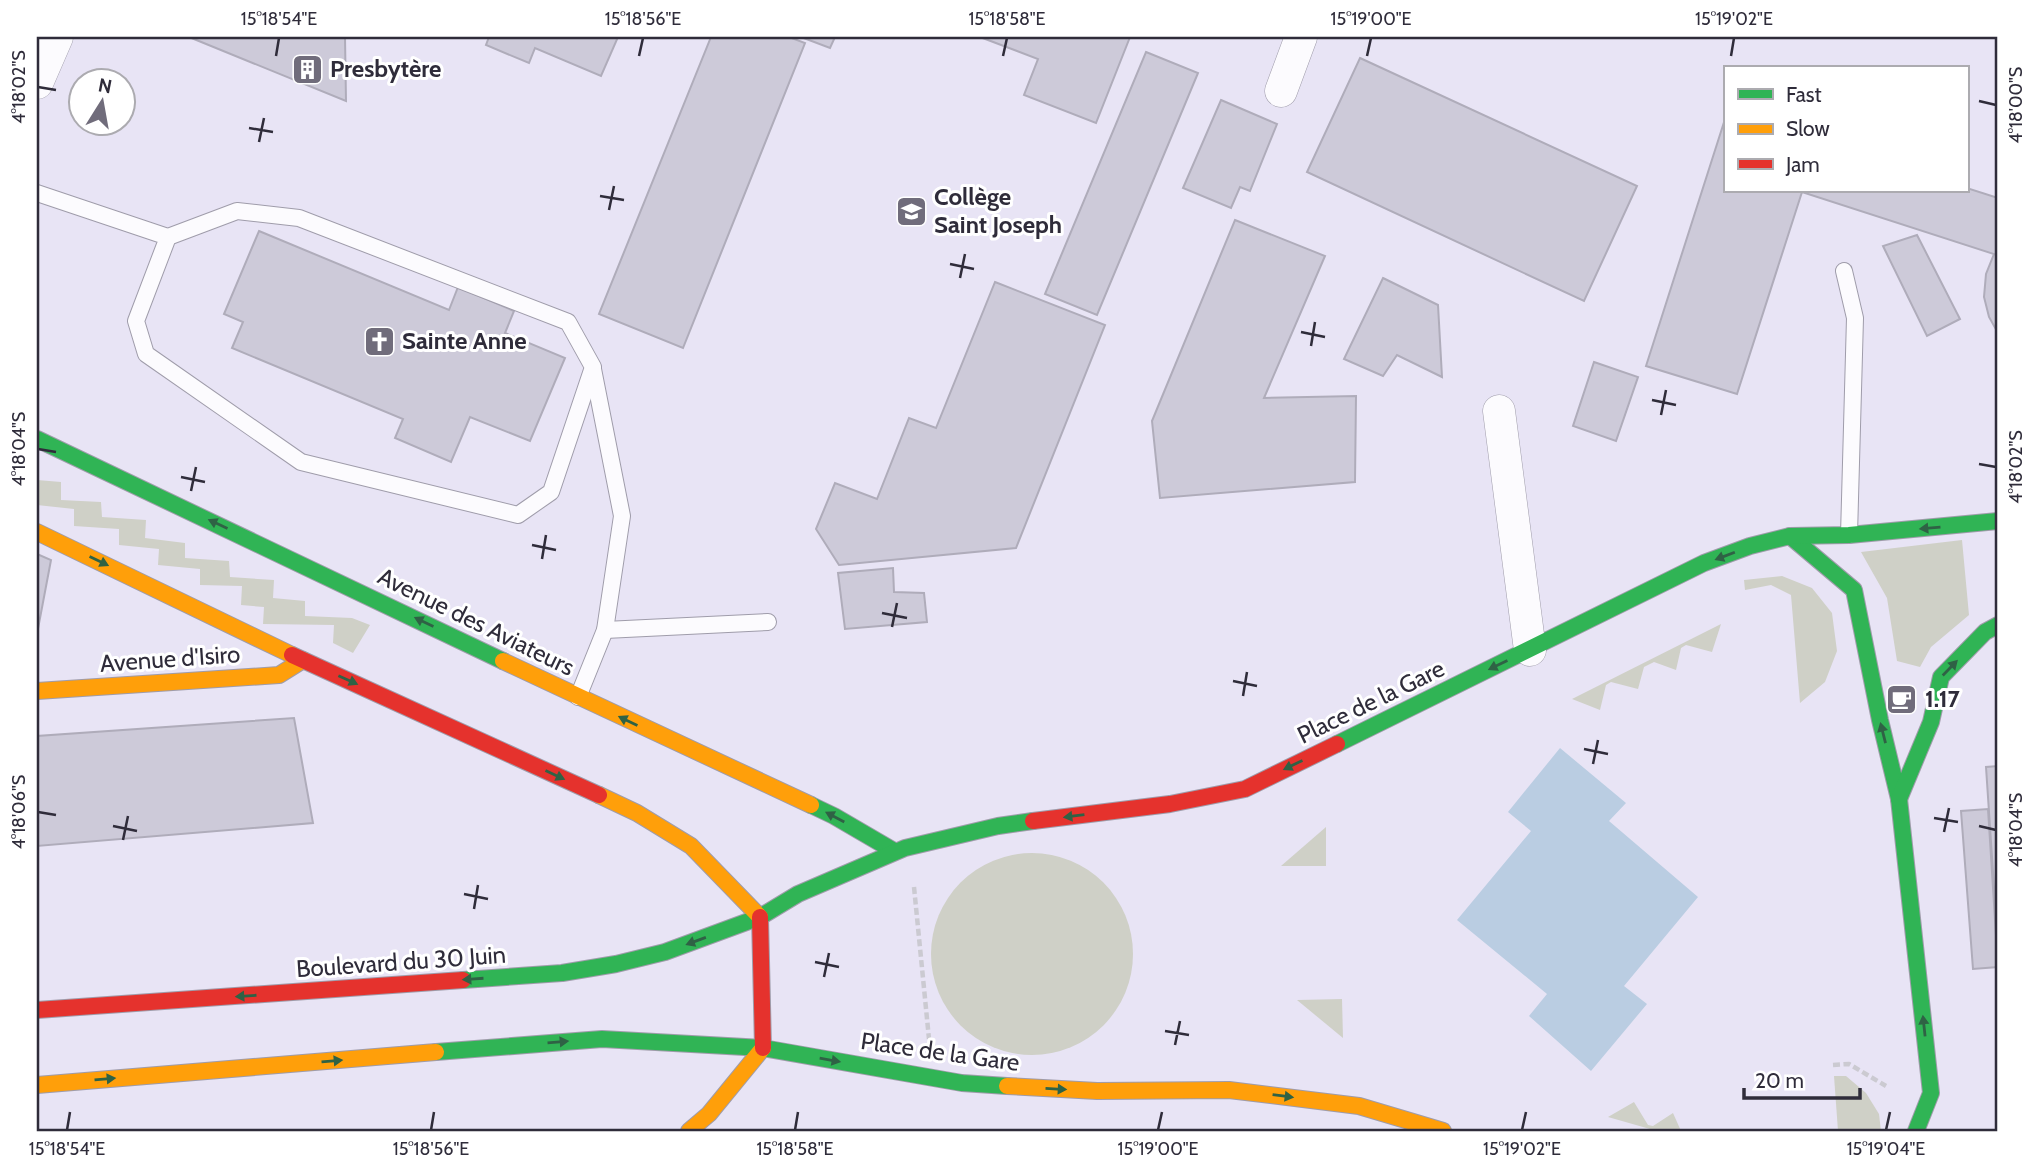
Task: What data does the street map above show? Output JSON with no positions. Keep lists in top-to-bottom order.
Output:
{
  "streets": {
    "main road": [
      "Avenue des Aviateurs",
      "Avenue d'Isiro",
      "Place de la Gare",
      "Boulevard du 30 Juin"
    ]
  },
  "crossings": [
    ["Avenue des Aviateurs", "Place de la Gare"],
    ["Place de la Gare", "Boulevard du 30 Juin"]
  ],
  "places": {
    "building": ["Presbytère"],
    "school or university": ["Collège Saint Joseph"],
    "church": ["Sainte Anne"],
    "cafe": ["1.17"]
  },
  "legend": ["Fast", "Slow", "Jam"],
  "scale_bar": "20 m",
  "north": "top",
  "coordinates": [
    "15°18'54\"E",
    "15°18'56\"E",
    "15°18'58\"E",
    "15°19'00\"E",
    "15°19'02\"E",
    "4°18'02\"S",
    "4°18'00\"S",
    "4°18'04\"S",
    "4°18'06\"S",
    "15°19'04\"E"
  ]
}
